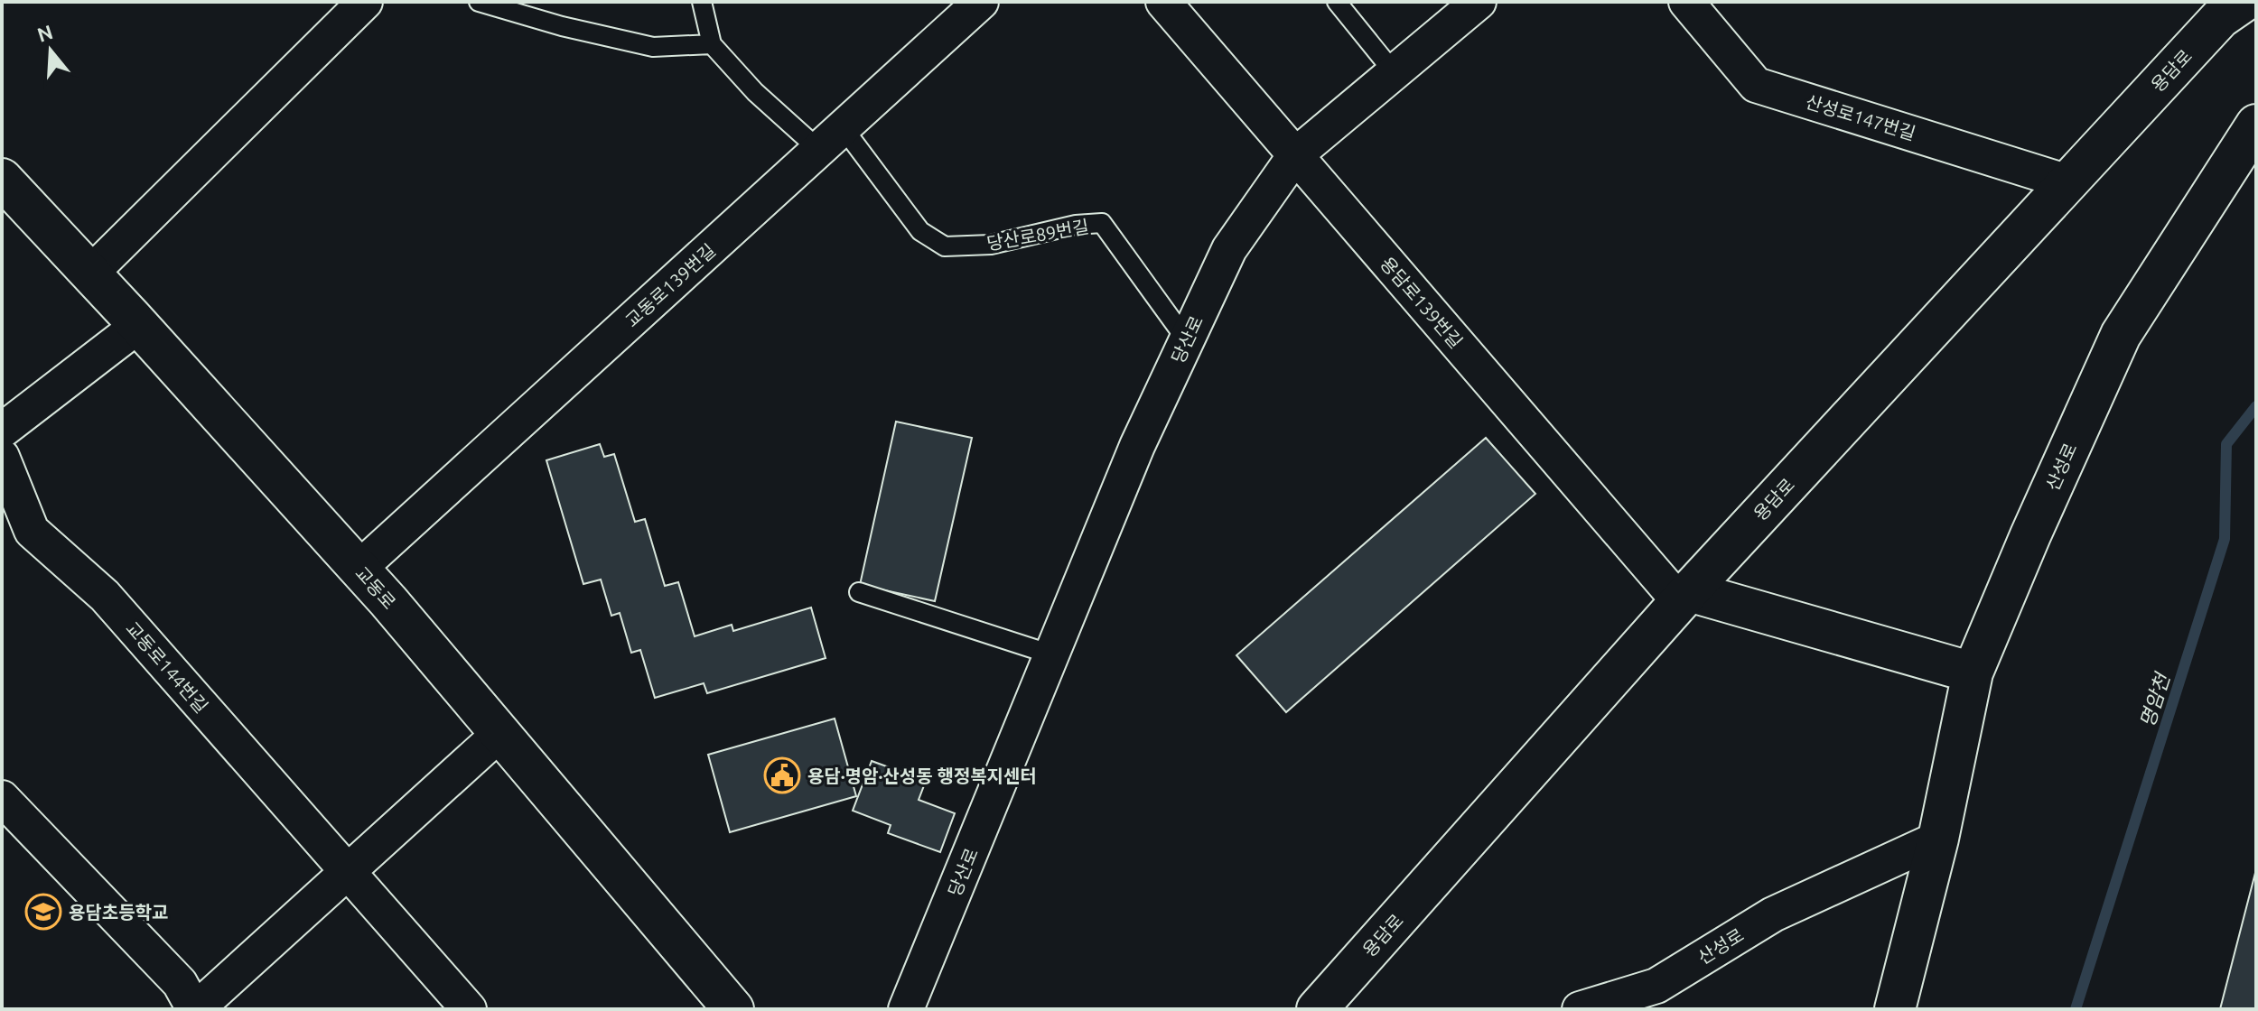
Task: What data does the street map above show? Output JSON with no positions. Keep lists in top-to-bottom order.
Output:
{
  "streets": {
    "street": [
      "용담로",
      "산성로147번길",
      "교동로139번길",
      "용담로139번길",
      "당산로",
      "산성로",
      "교동로",
      "교동로144번길"
    ],
    "lane": ["당산로89번길"]
  },
  "crossings": [
    ["용담로", "산성로147번길"],
    ["용담로", "용담로139번길"],
    ["당산로89번길", "교동로139번길"],
    ["당산로89번길", "당산로"],
    ["교동로139번길", "교동로"],
    ["용담로139번길", "당산로"]
  ],
  "water": ["명암천"],
  "places": {
    "public building": ["용담·명암·산성동 행정복지센터"],
    "school or university": ["용담초등학교"]
  },
  "north": "top"
}
